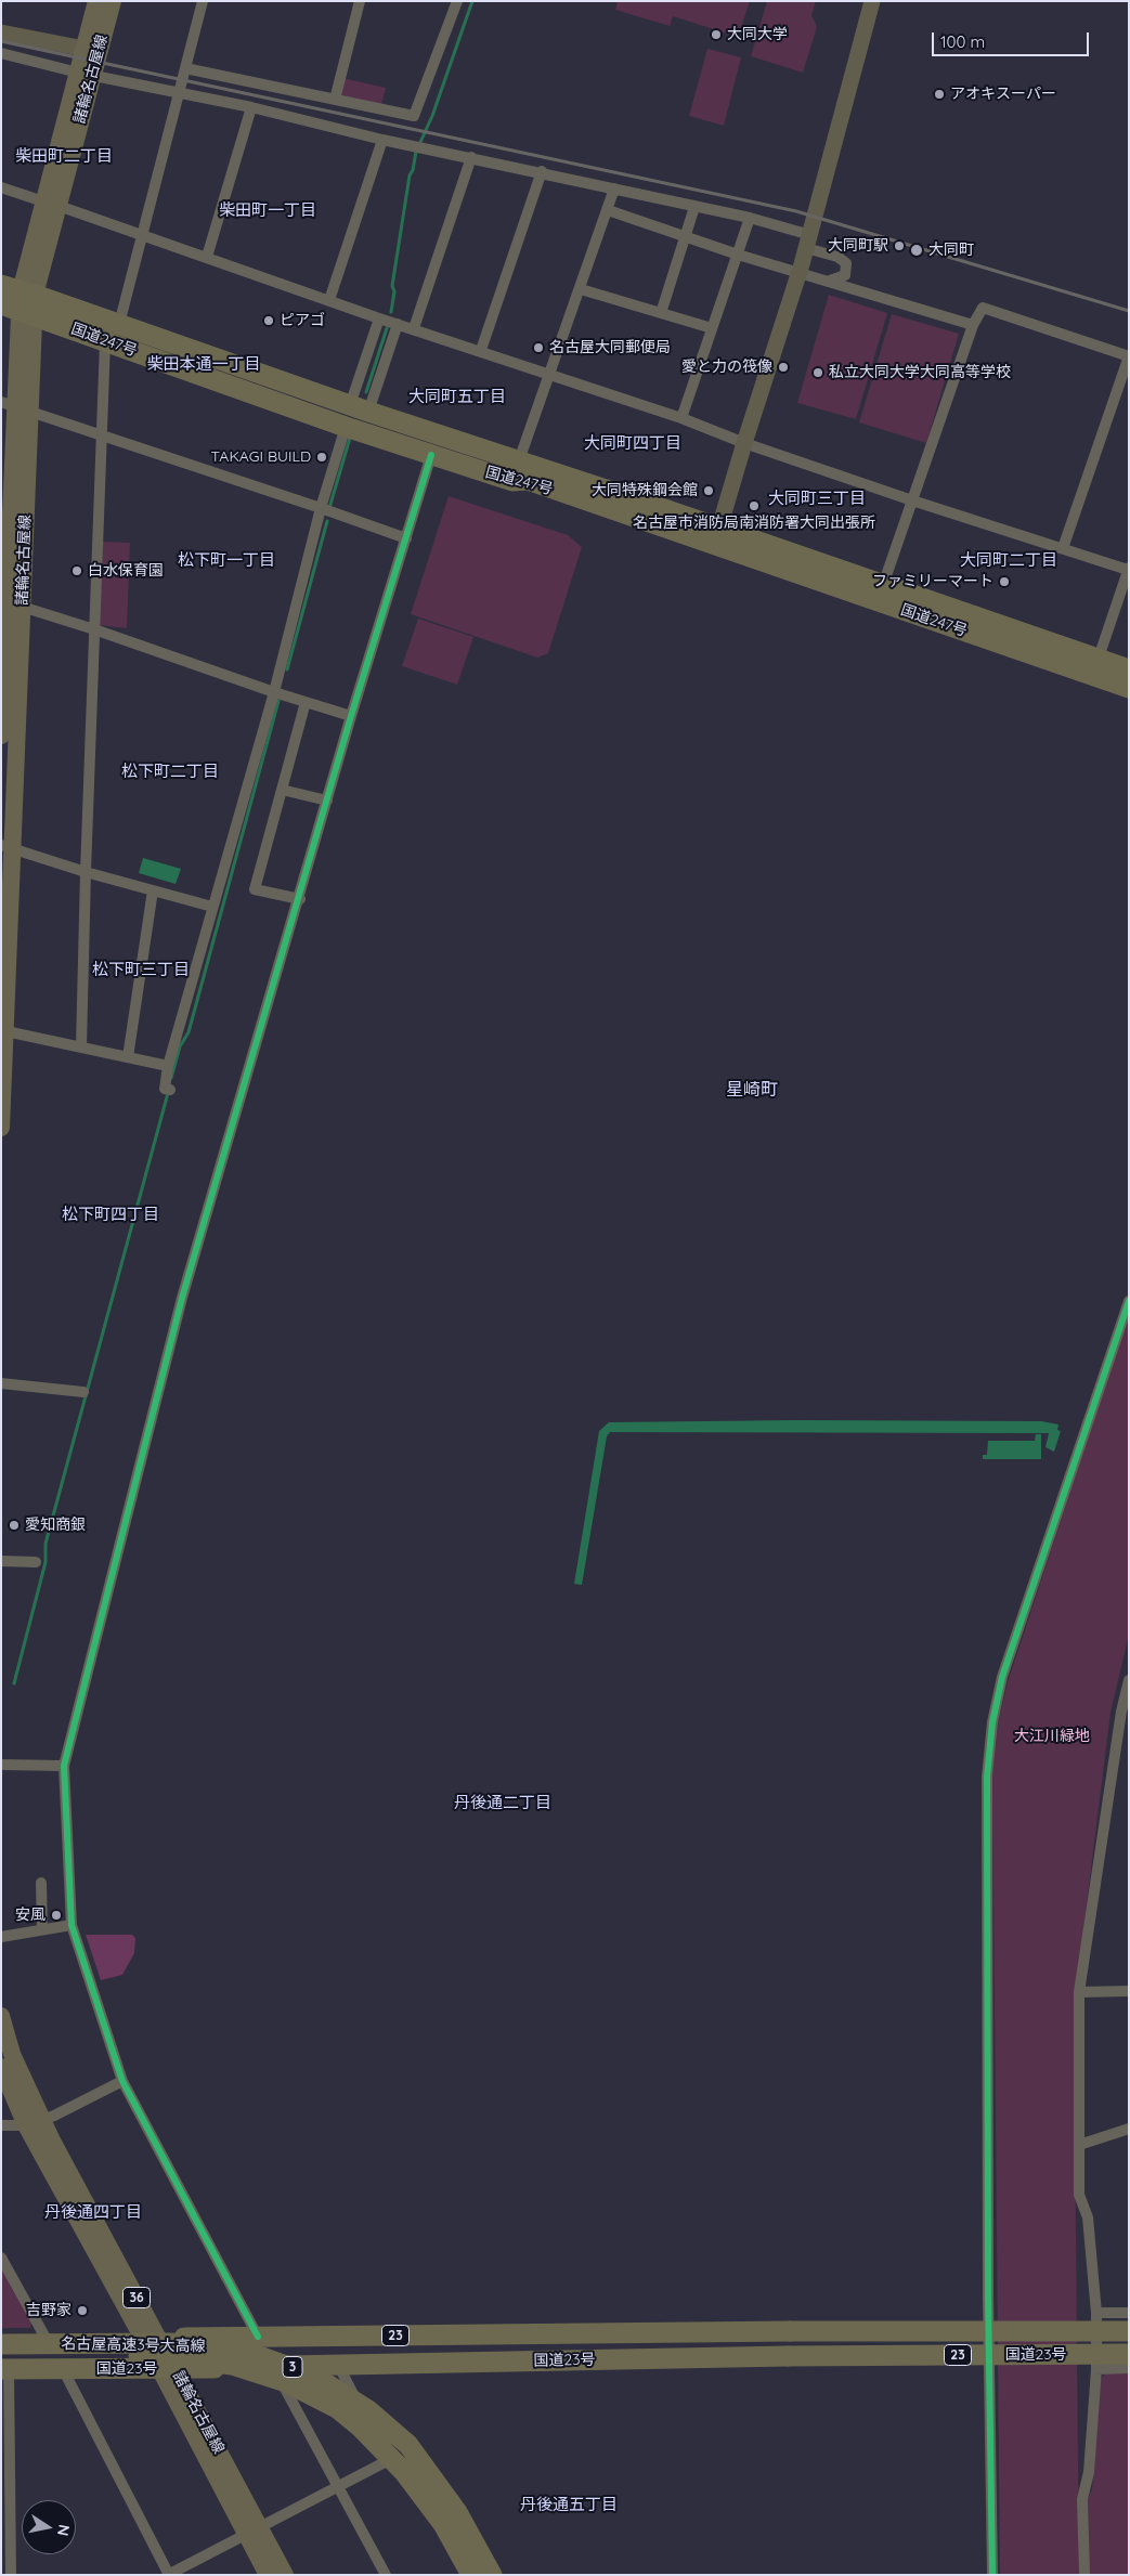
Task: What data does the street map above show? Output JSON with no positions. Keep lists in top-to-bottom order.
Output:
{
  "streets": {
    "highway": [
      "国道247号",
      "23",
      "名古屋高速3号大高線",
      "国道23号",
      "3"
    ],
    "main road": ["諸輪名古屋線", "36"]
  },
  "crossings": [
    ["諸輪名古屋線", "国道247号"],
    ["諸輪名古屋線", "国道23号"],
    ["名古屋高速3号大高線", "国道23号"]
  ],
  "districts": [
    "柴田町二丁目",
    "柴田町一丁目",
    "柴田本通一丁目",
    "大同町五丁目",
    "大同町四丁目",
    "大同町三丁目",
    "松下町一丁目",
    "大同町二丁目",
    "松下町二丁目",
    "松下町三丁目",
    "星崎町",
    "松下町四丁目",
    "丹後通二丁目",
    "丹後通四丁目",
    "丹後通五丁目"
  ],
  "parks": ["大江川緑地"],
  "places": [
    "大同大学",
    "アオキスーパー",
    "大同町駅",
    "大同町",
    "ピアゴ",
    "名古屋大同郵便局",
    "愛と力の筏像",
    "私立大同大学大同高等学校",
    "TAKAGI BUILD",
    "大同特殊鋼会館",
    "名古屋市消防局南消防署大同出張所",
    "白水保育園",
    "ファミリーマート",
    "愛知商銀",
    "安風",
    "吉野家"
  ],
  "scale_bar": "100 m",
  "north": "right"
}
